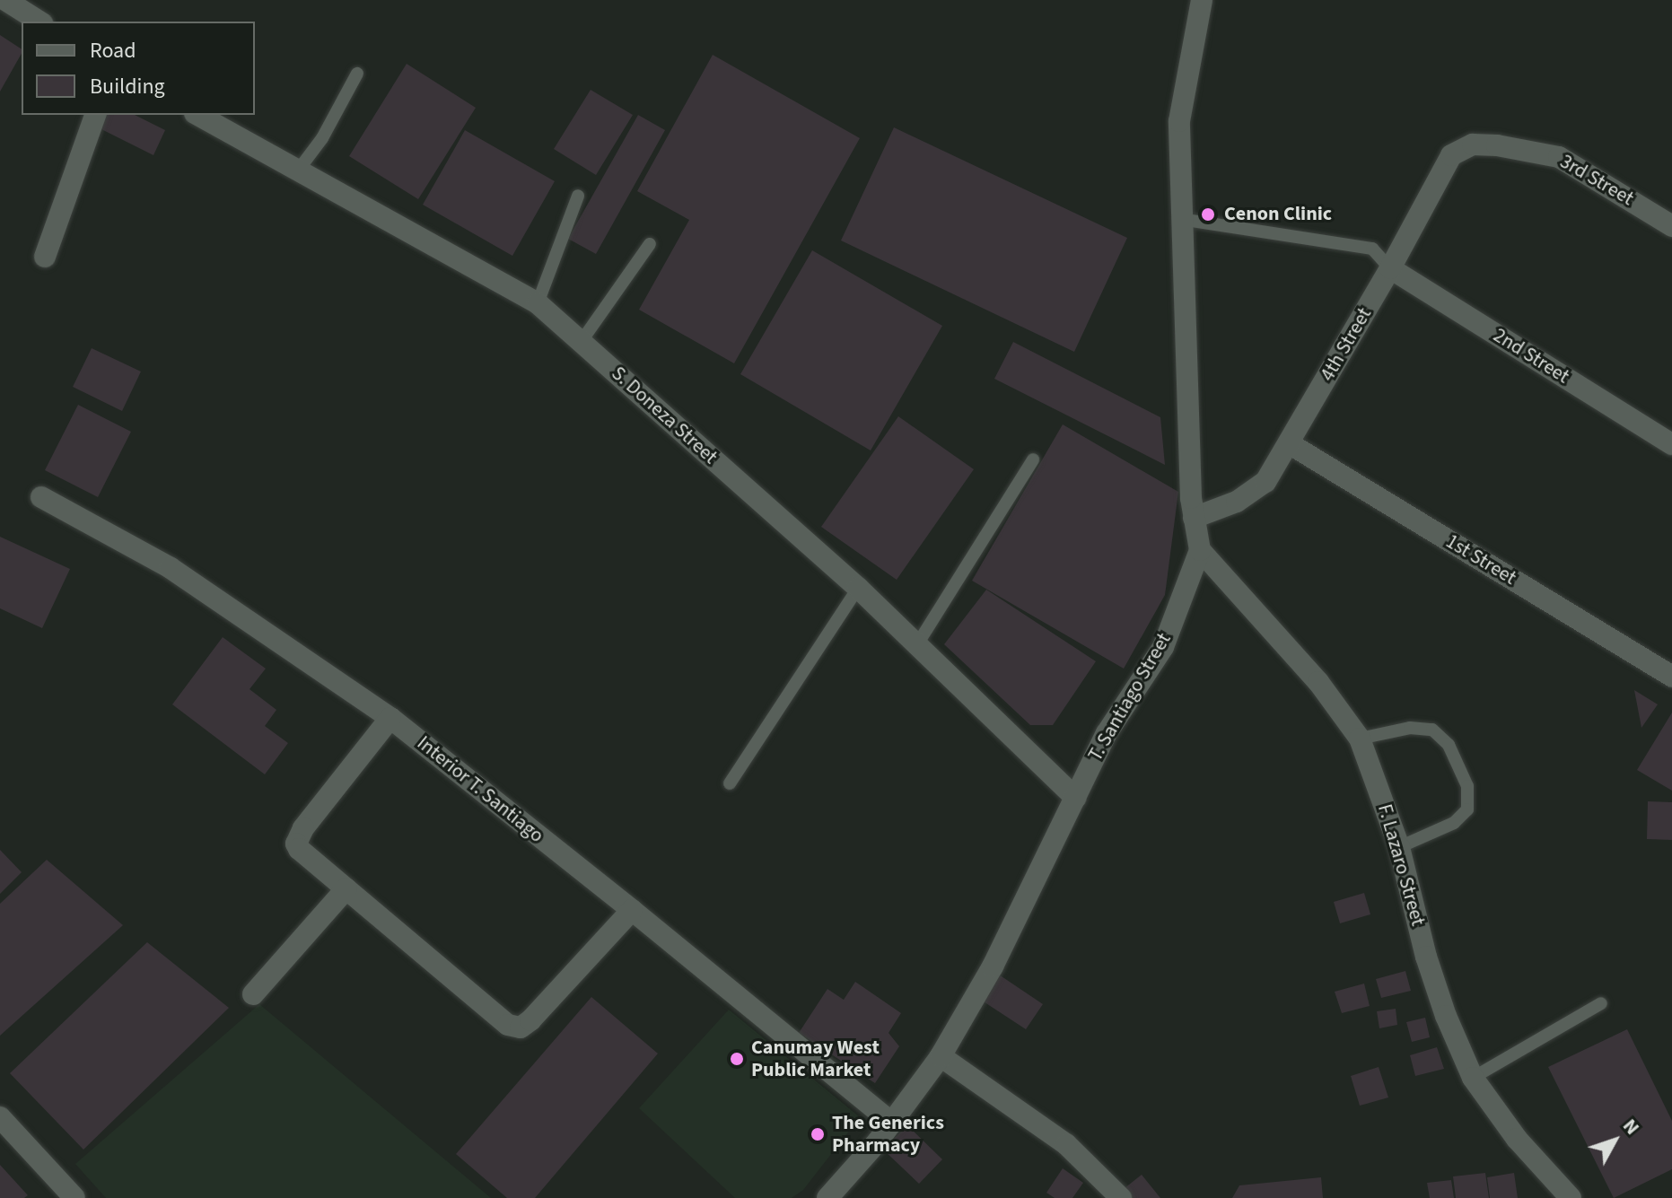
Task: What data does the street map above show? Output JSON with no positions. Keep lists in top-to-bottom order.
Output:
{
  "streets": {
    "street": [
      "3rd Street",
      "4th Street",
      "2nd Street",
      "S. Doneza Street",
      "1st Street",
      "T. Santiago Street",
      "Interior T. Santiago",
      "F. Lazaro Street"
    ]
  },
  "crossings": [
    ["3rd Street", "4th Street"],
    ["4th Street", "2nd Street"],
    ["4th Street", "1st Street"],
    ["S. Doneza Street", "T. Santiago Street"],
    ["T. Santiago Street", "Interior T. Santiago"],
    ["T. Santiago Street", "F. Lazaro Street"]
  ],
  "places": ["Cenon Clinic", "Canumay West Public Market", "The Generics Pharmacy"],
  "legend": ["Road", "Building"],
  "north": "top right"
}
